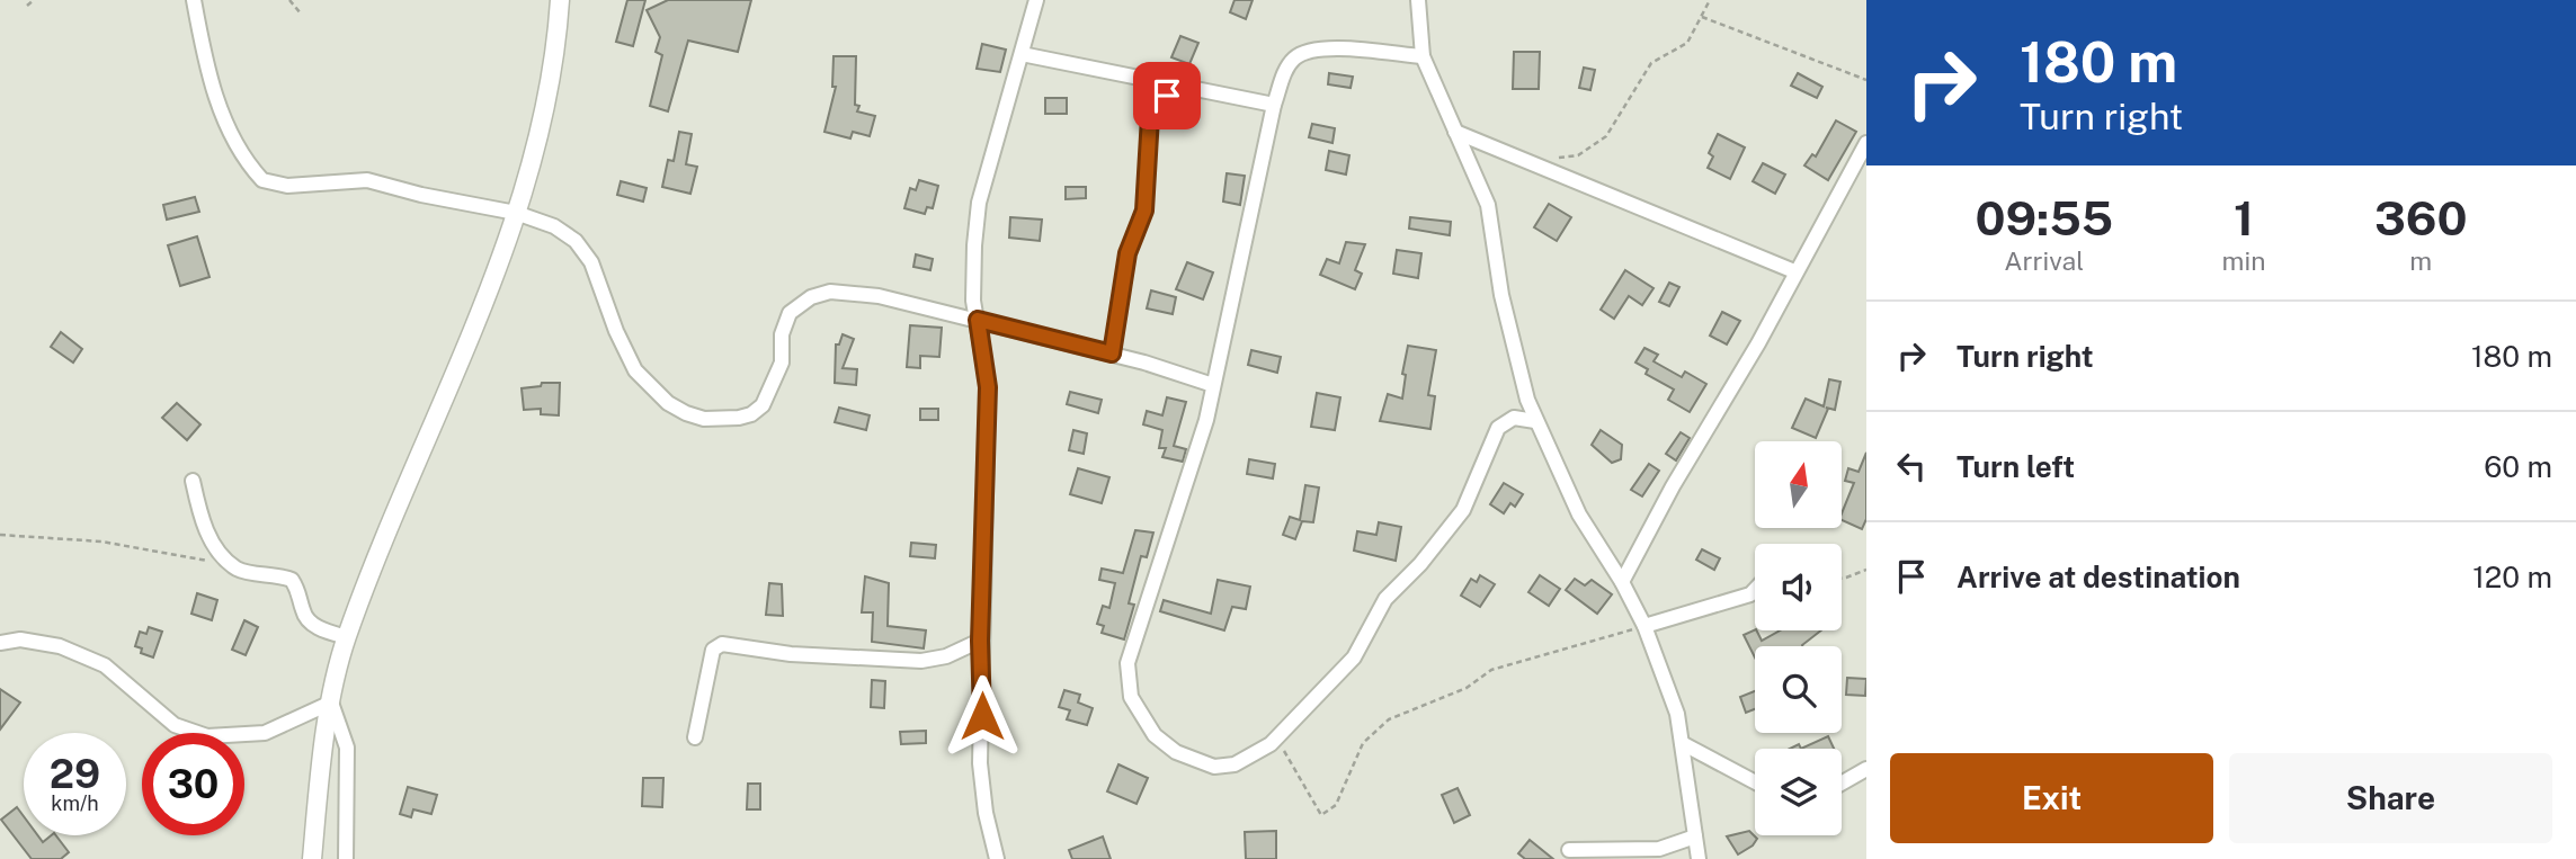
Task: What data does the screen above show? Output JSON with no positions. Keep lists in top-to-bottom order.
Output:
{
  "north": "top",
  "page": {
    "turn": ["180 m", "Turn right"],
    "eta": [
      "09:55",
      "Arrival",
      "1",
      "min",
      "360",
      "m"
    ],
    "list": [
      {
        "name": "Turn right",
        "value": "180 m"
      },
      {
        "name": "Turn left",
        "value": "60 m"
      },
      {
        "name": "Arrive at destination",
        "value": "120 m"
      }
    ],
    "speed": "29 km/h",
    "limit": "30",
    "buttons": ["Exit", "Share"]
  }
}
